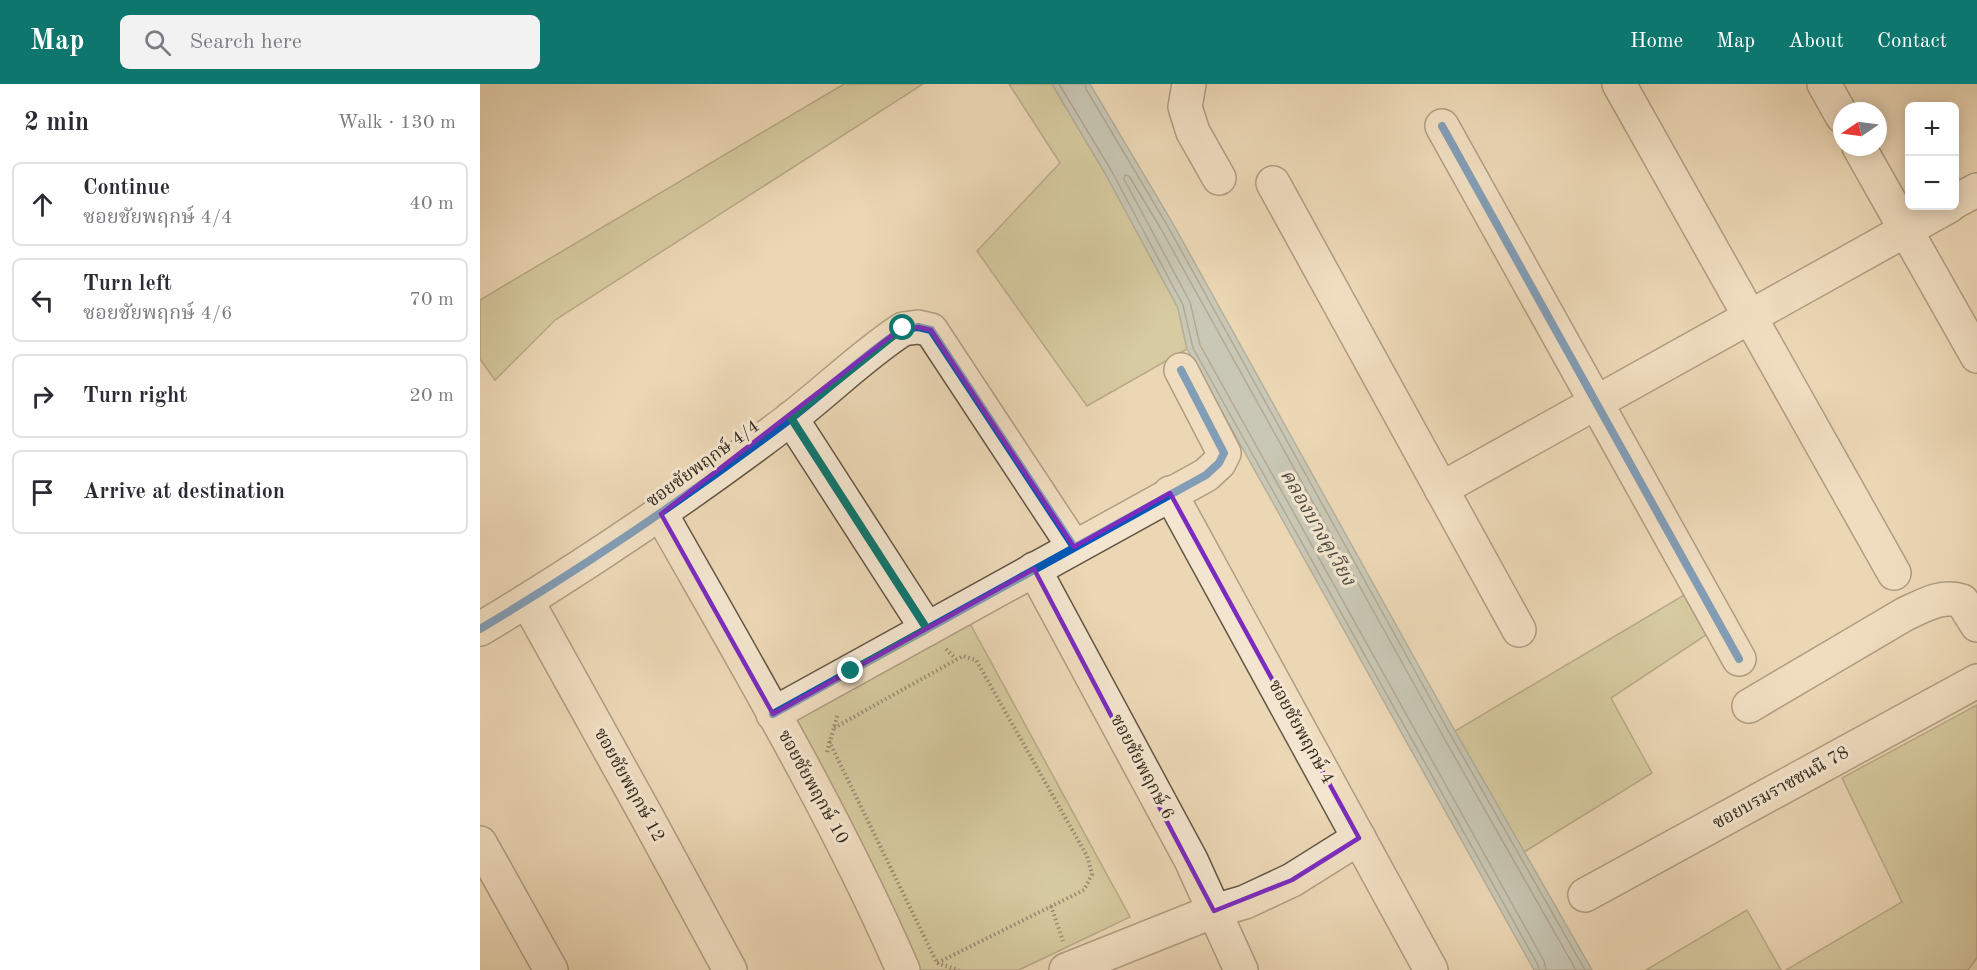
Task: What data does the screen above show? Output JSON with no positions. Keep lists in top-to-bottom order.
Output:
{
  "streets": {
    "street": [
      "ซอยชัยพฤกษ์ 4/4",
      "ซอยชัยพฤกษ์ 4",
      "ซอยชัยพฤกษ์ 6",
      "ซอยชัยพฤกษ์ 12",
      "ซอยชัยพฤกษ์ 10",
      "ซอยบรมราชชนนี 78"
    ]
  },
  "crossings": [
    ["ซอยชัยพฤกษ์ 4/4", "ซอยชัยพฤกษ์ 12"],
    ["ซอยชัยพฤกษ์ 4/4", "ซอยชัยพฤกษ์ 10"]
  ],
  "water": ["คลองบางคูเวียง"],
  "north": "left",
  "page": {
    "header": "Map",
    "search": "Search here",
    "nav": [
      "Home",
      "Map",
      "About",
      "Contact"
    ],
    "heading": ["2 min", "Walk · 130 m"],
    "map_buttons": ["+", "−"],
    "list": [
      ["Continue", "ซอยชัยพฤกษ์ 4/4", "40 m"],
      ["Turn left", "ซอยชัยพฤกษ์ 4/6", "70 m"],
      ["Turn right", "20 m"],
      "Arrive at destination"
    ]
  }
}
